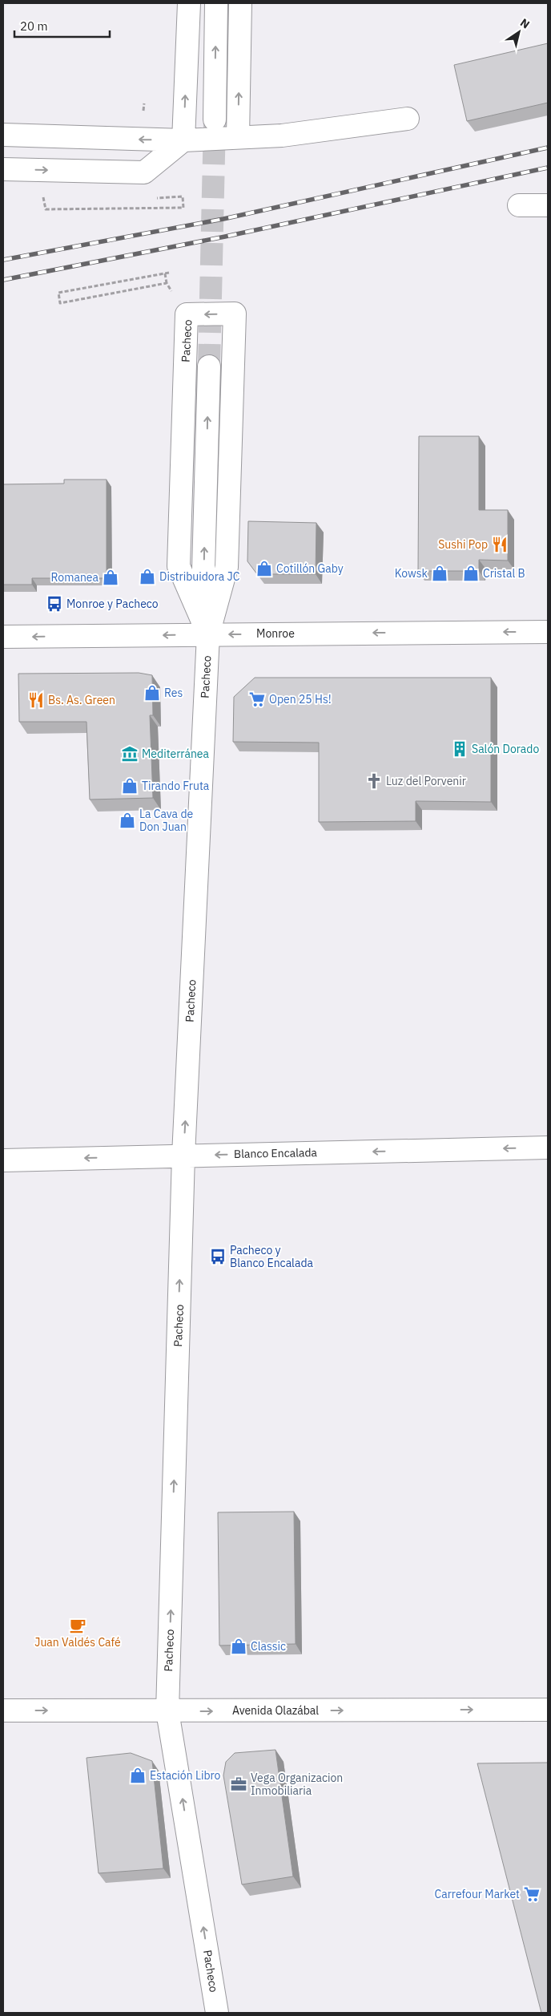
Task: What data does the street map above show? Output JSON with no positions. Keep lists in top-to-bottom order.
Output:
{
  "streets": {
    "street": [
      "Pacheco",
      "Monroe",
      "Blanco Encalada",
      "Avenida Olazábal"
    ]
  },
  "crossings": [
    ["Pacheco", "Monroe"],
    ["Pacheco", "Blanco Encalada"],
    ["Pacheco", "Avenida Olazábal"]
  ],
  "one_way": [
    "Pacheco",
    "Monroe",
    "Blanco Encalada",
    "Avenida Olazábal"
  ],
  "places": {
    "restaurant": ["Sushi Pop", "Bs. As. Green"],
    "shop": [
      "Cotillón Gaby",
      "Kowsk",
      "Cristal B",
      "Distribuidora JC",
      "Romanea",
      "Res",
      "Tirando Fruta",
      "La Cava de Don Juan",
      "Classic",
      "Estación Libro"
    ],
    "bus stop": ["Monroe y Pacheco", "Pacheco y Blanco Encalada"],
    "supermarket": ["Open 25 Hs!", "Carrefour Market"],
    "building": ["Salón Dorado"],
    "museum": ["Mediterránea"],
    "church": ["Luz del Porvenir"],
    "cafe": ["Juan Valdés Café"],
    "office": ["Vega Organizacion Inmobiliaria"]
  },
  "scale_bar": "20 m",
  "north": "top right"
}
